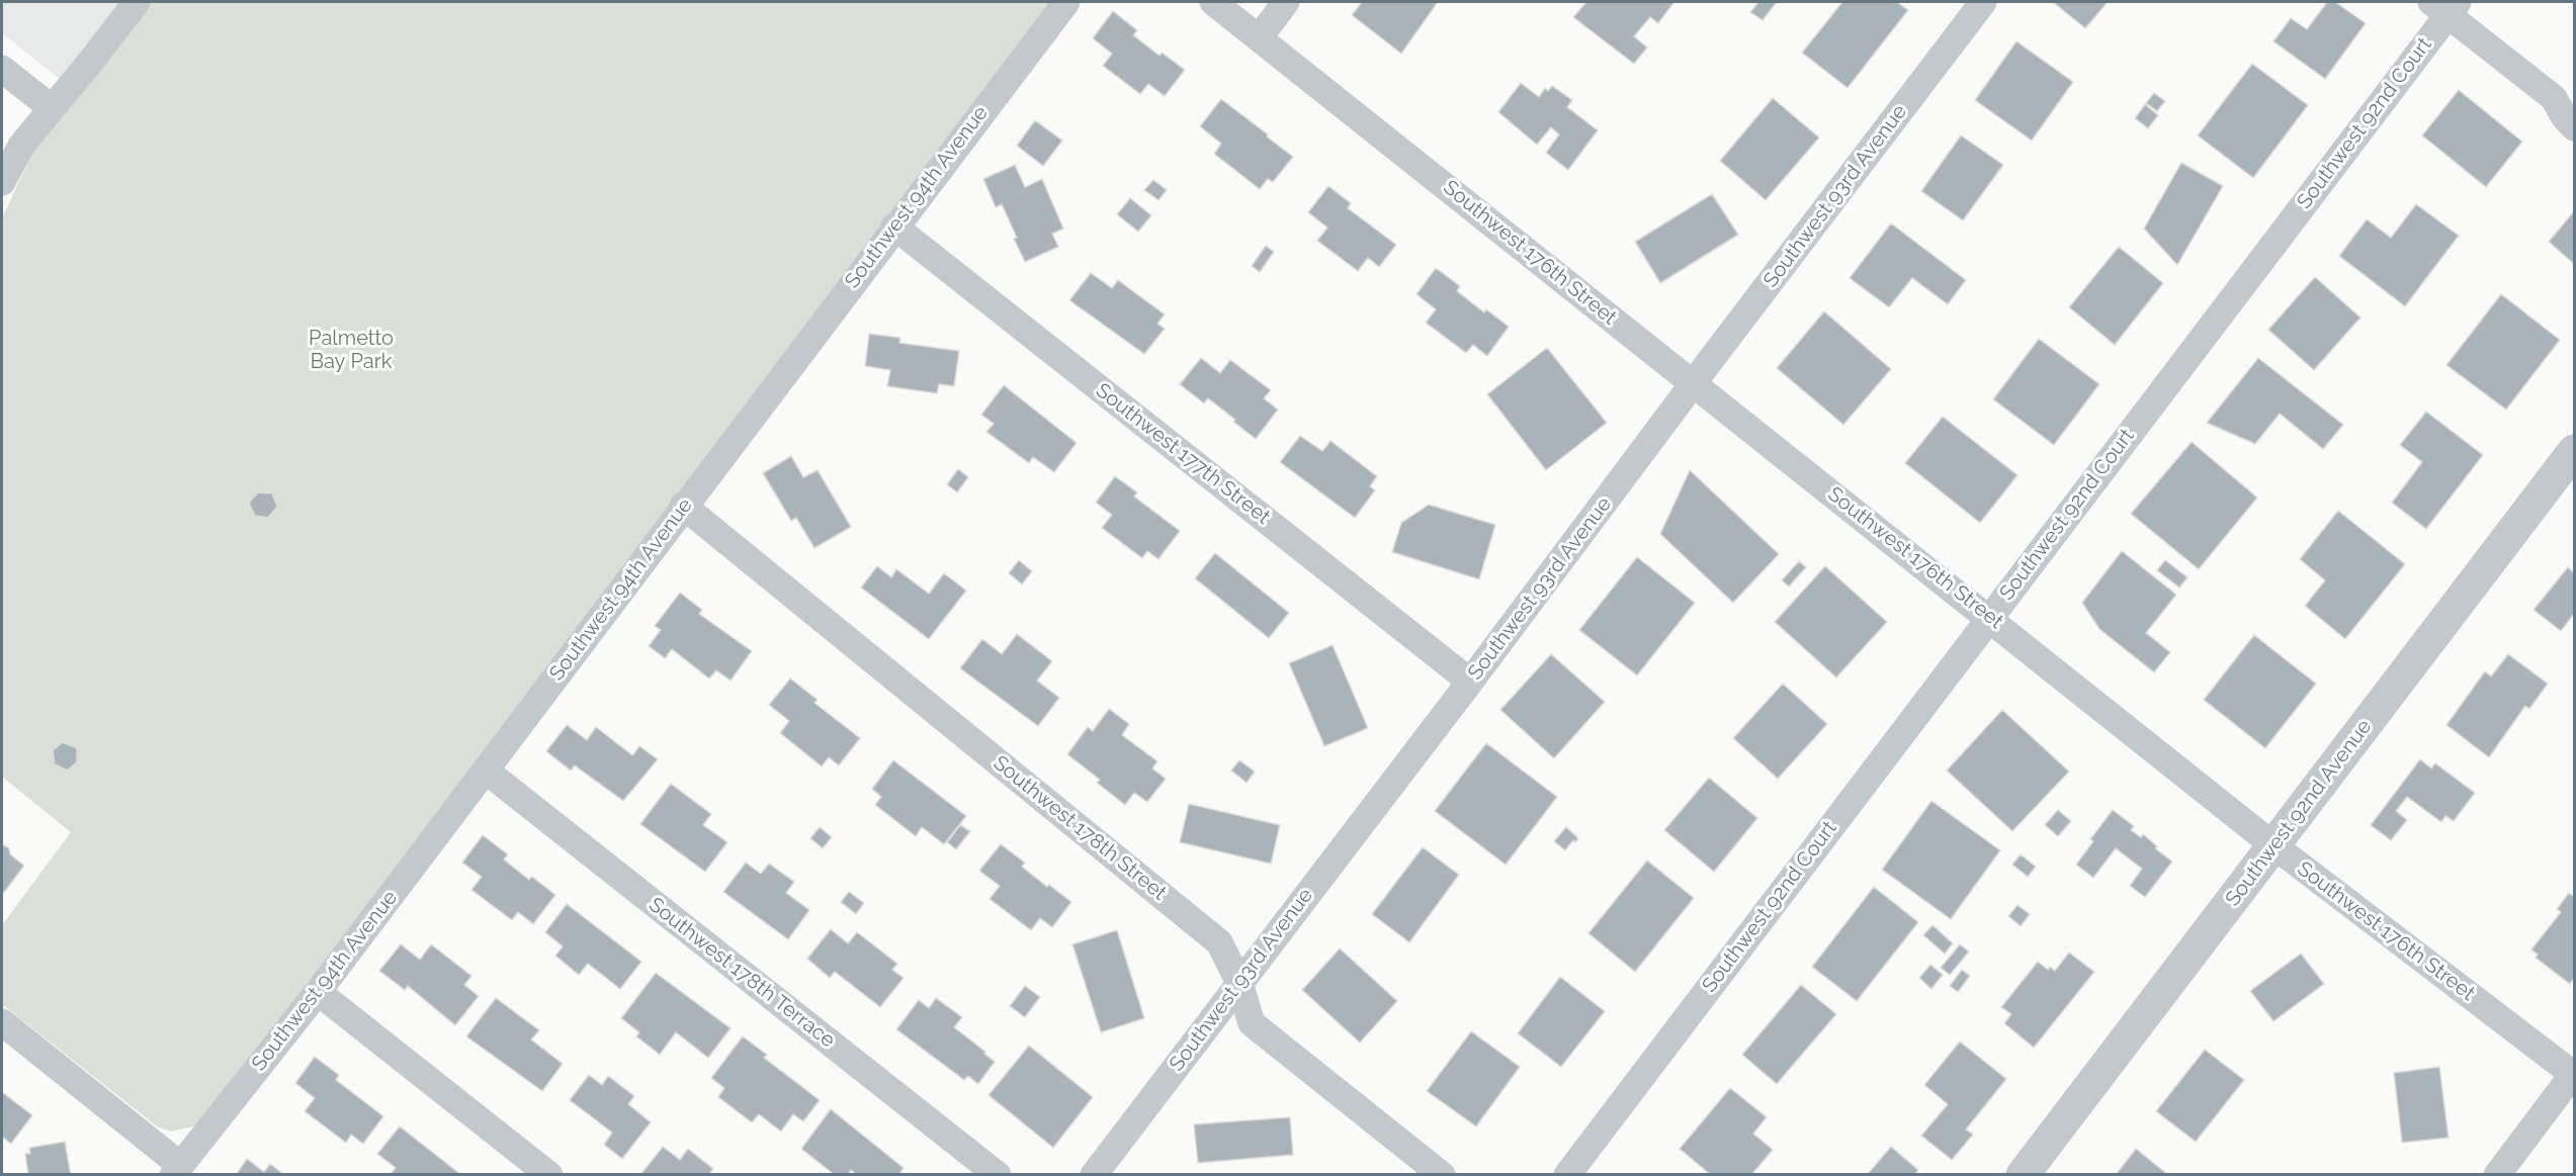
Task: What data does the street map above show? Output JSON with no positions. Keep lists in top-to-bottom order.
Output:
{
  "streets": {
    "street": [
      "Southwest 92nd Court",
      "Southwest 93rd Avenue",
      "Southwest 94th Avenue",
      "Southwest 176th Street",
      "Southwest 177th Street",
      "Southwest 92nd Avenue",
      "Southwest 178th Street",
      "Southwest 178th Terrace"
    ]
  },
  "crossings": [
    ["Southwest 92nd Court", "Southwest 176th Street"],
    ["Southwest 93rd Avenue", "Southwest 176th Street"],
    ["Southwest 93rd Avenue", "Southwest 177th Street"],
    ["Southwest 93rd Avenue", "Southwest 178th Street"],
    ["Southwest 94th Avenue", "Southwest 177th Street"],
    ["Southwest 94th Avenue", "Southwest 178th Street"],
    ["Southwest 94th Avenue", "Southwest 178th Terrace"],
    ["Southwest 176th Street", "Southwest 92nd Avenue"]
  ],
  "parks": ["Palmetto Bay Park"]
}
